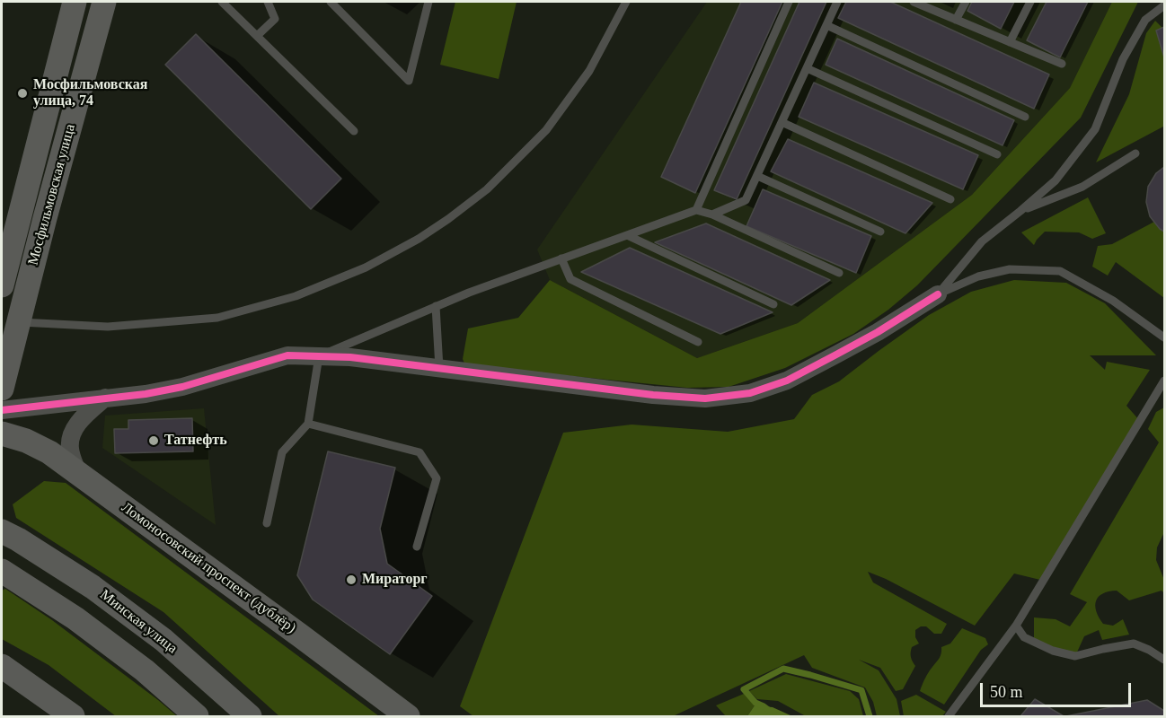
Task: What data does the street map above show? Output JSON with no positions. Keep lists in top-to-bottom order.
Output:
{
  "streets": {
    "main road": ["Мосфильмовская улица", "Ломоносовский проспект (дублёр)", "Минская улица"]
  },
  "places": ["Мосфильмовская улица, 74", "Татнефть", "Мираторг"],
  "scale_bar": "50 m"
}
